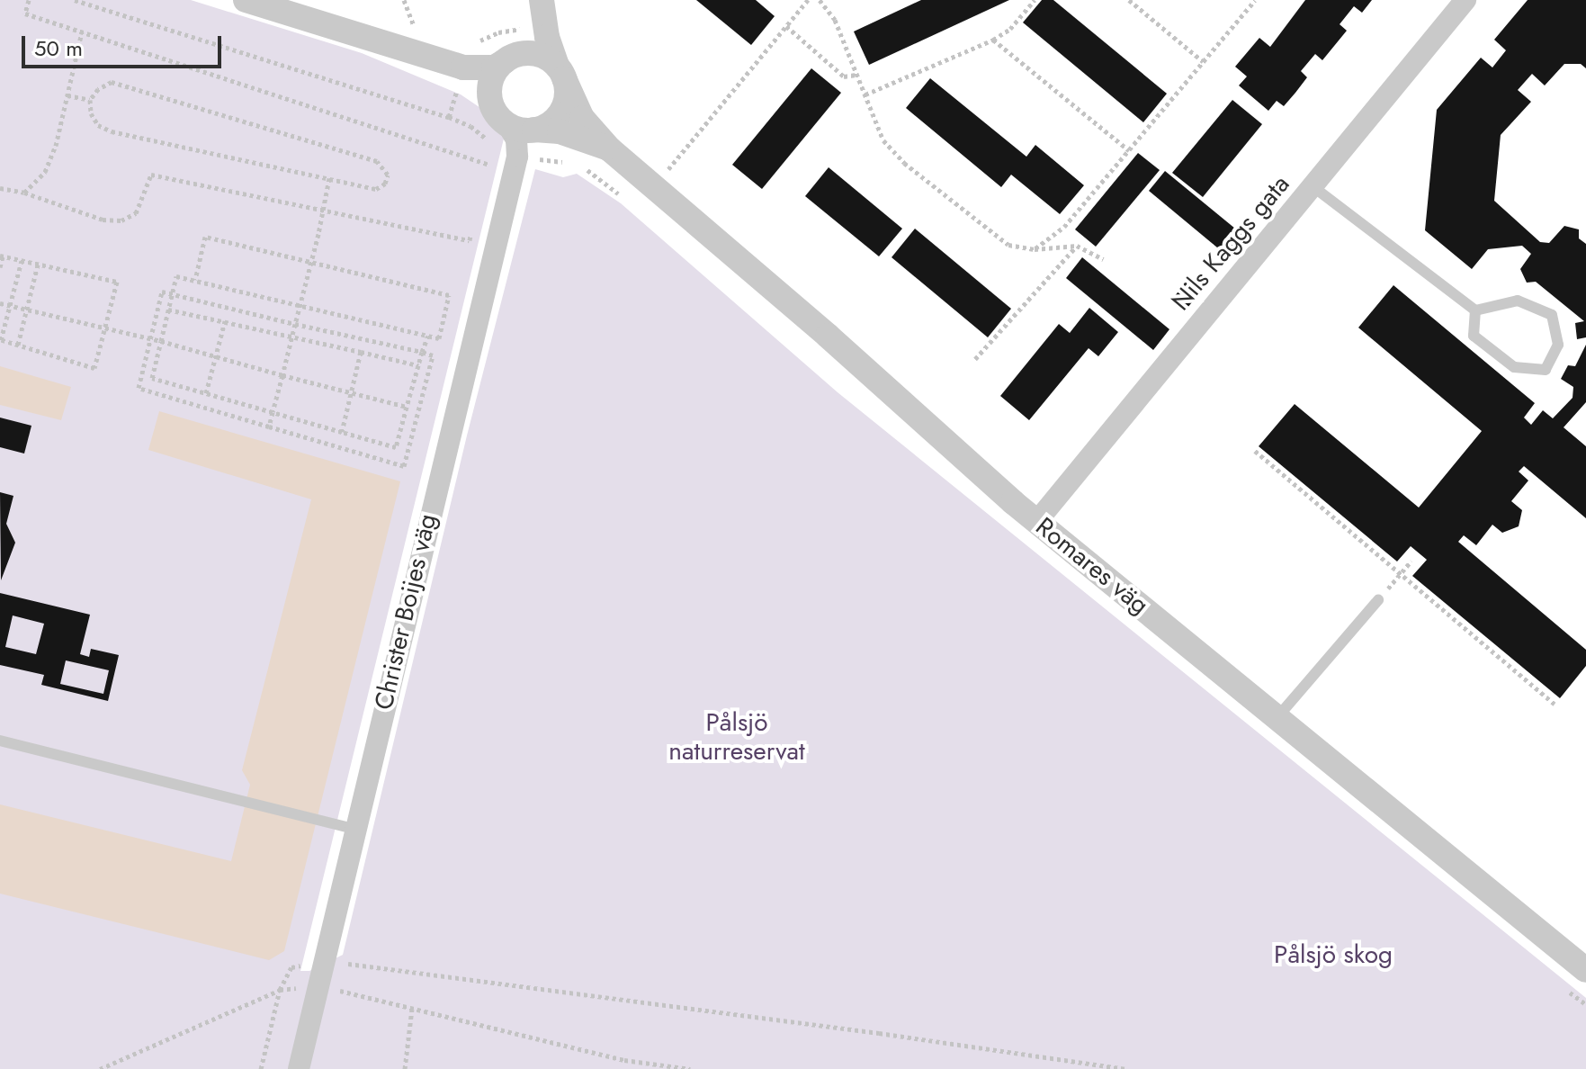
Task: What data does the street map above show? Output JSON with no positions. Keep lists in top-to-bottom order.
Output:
{
  "streets": {
    "street": ["Nils Kaggs gata", "Romares väg", "Christer Boijes väg"]
  },
  "crossings": [
    ["Nils Kaggs gata", "Romares väg"],
    ["Romares väg", "Christer Boijes väg"]
  ],
  "parks": ["Pålsjö naturreservat", "Pålsjö skog"],
  "scale_bar": "50 m"
}
